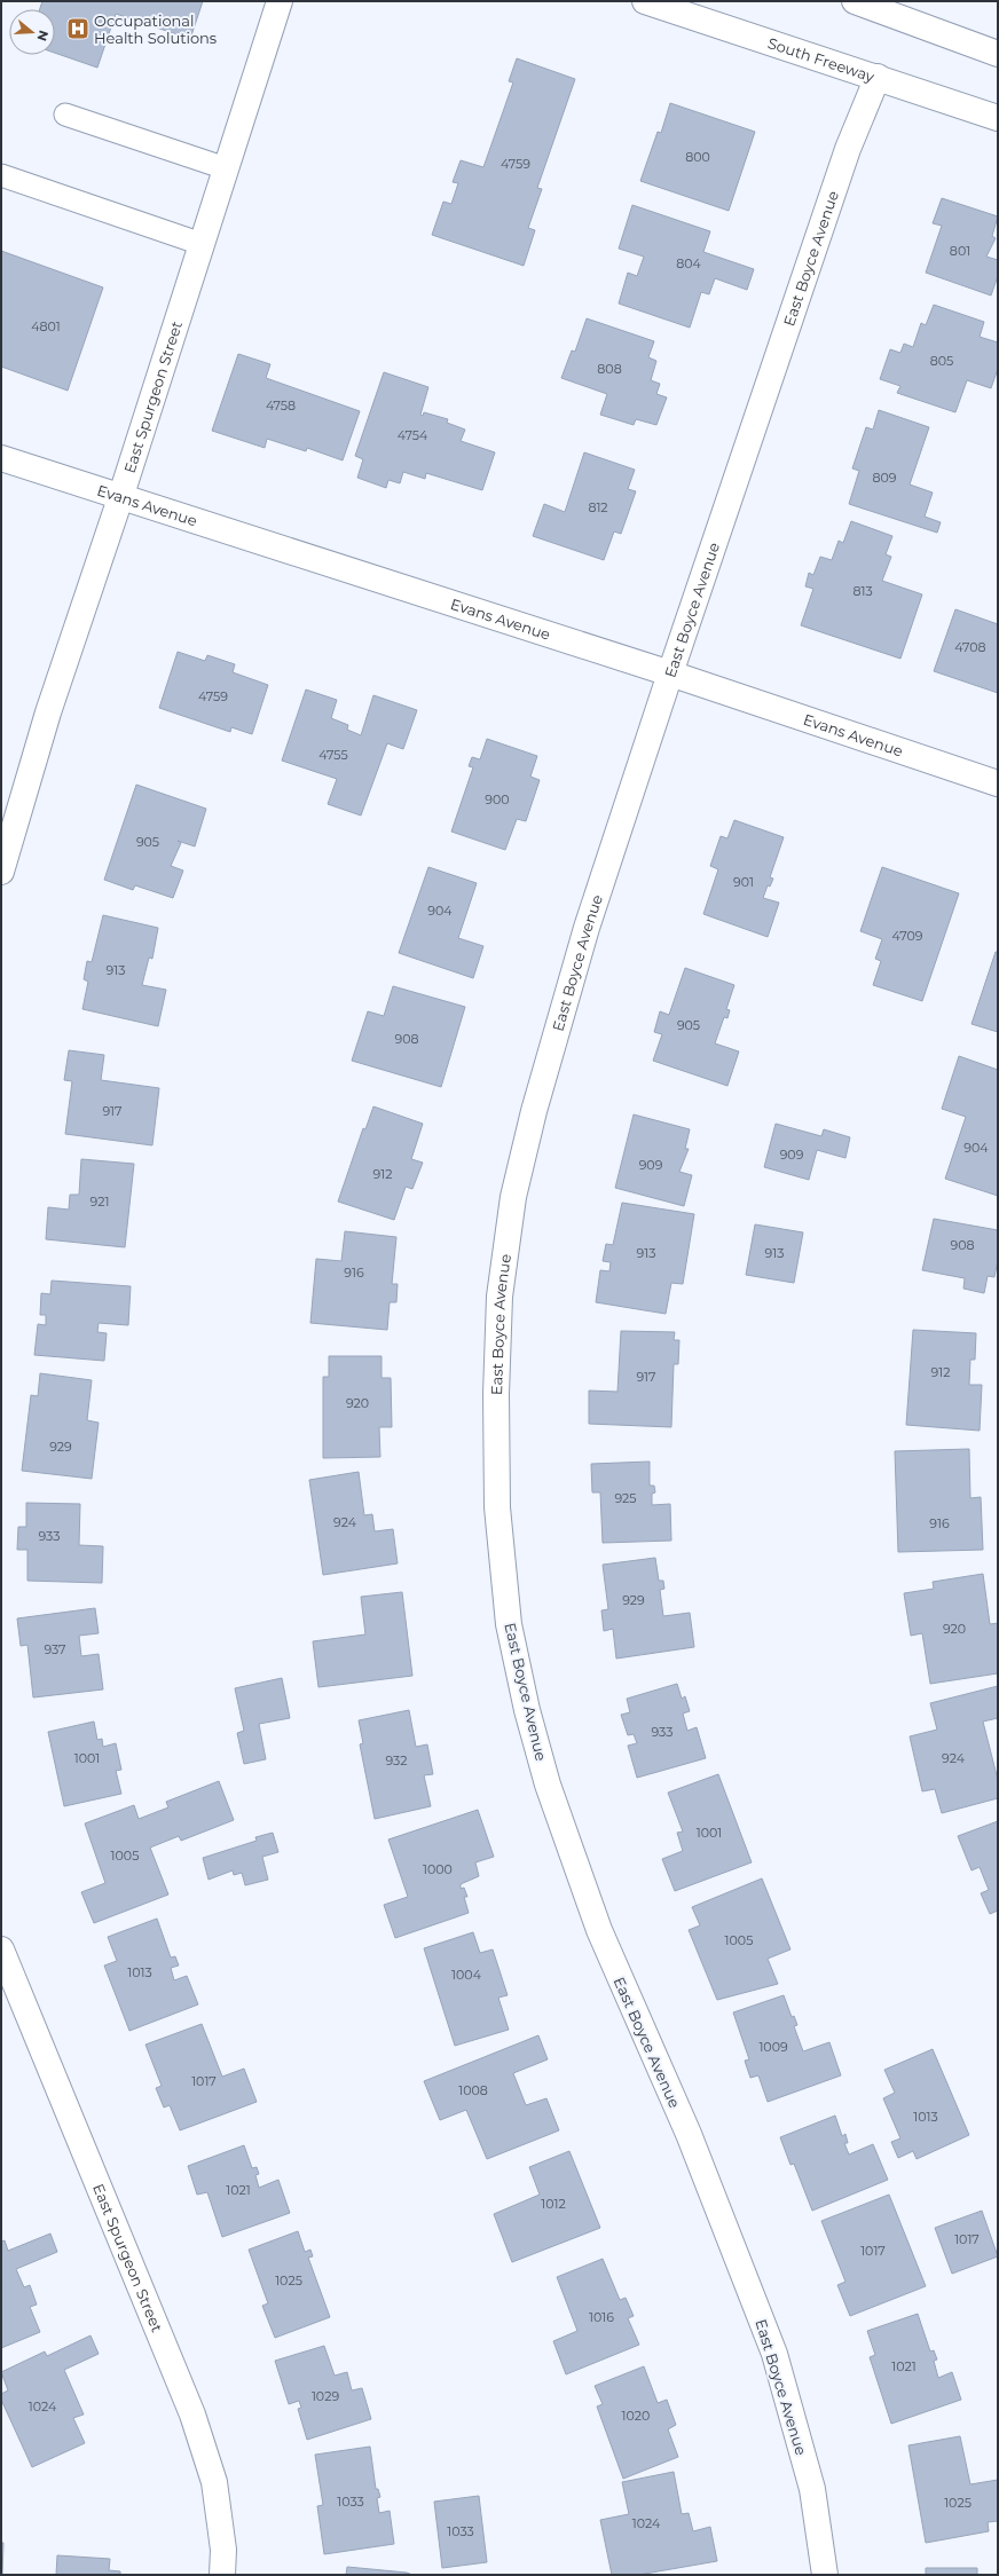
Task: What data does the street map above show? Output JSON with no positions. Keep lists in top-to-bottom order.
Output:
{
  "streets": {
    "main road": [
      "South Freeway",
      "East Boyce Avenue",
      "East Spurgeon Street",
      "Evans Avenue"
    ]
  },
  "crossings": [
    ["South Freeway", "East Boyce Avenue"],
    ["East Boyce Avenue", "Evans Avenue"],
    ["East Spurgeon Street", "Evans Avenue"]
  ],
  "places": {
    "hospital": ["Occupational Health Solutions"]
  },
  "house_numbers": [
    "800",
    "4759",
    "801",
    "804",
    "4801",
    "805",
    "808",
    "4758",
    "4754",
    "809",
    "812",
    "813",
    "4708",
    "4759",
    "4755",
    "900",
    "905",
    "901",
    "904",
    "4709",
    "913",
    "905",
    "908",
    "917",
    "904",
    "909",
    "909",
    "912",
    "921",
    "908",
    "913",
    "913",
    "916",
    "912",
    "917",
    "920",
    "929",
    "925",
    "924",
    "916",
    "933",
    "929",
    "920",
    "937",
    "933",
    "1001",
    "924",
    "932",
    "1001",
    "1005",
    "1000",
    "1005",
    "1013",
    "1004",
    "1009",
    "1017",
    "1008",
    "1013",
    "1021",
    "1012",
    "1017",
    "1017",
    "1025",
    "1016",
    "1021",
    "1029",
    "1024",
    "1020",
    "1033",
    "1025",
    "1024",
    "1033"
  ],
  "north": "right"
}
